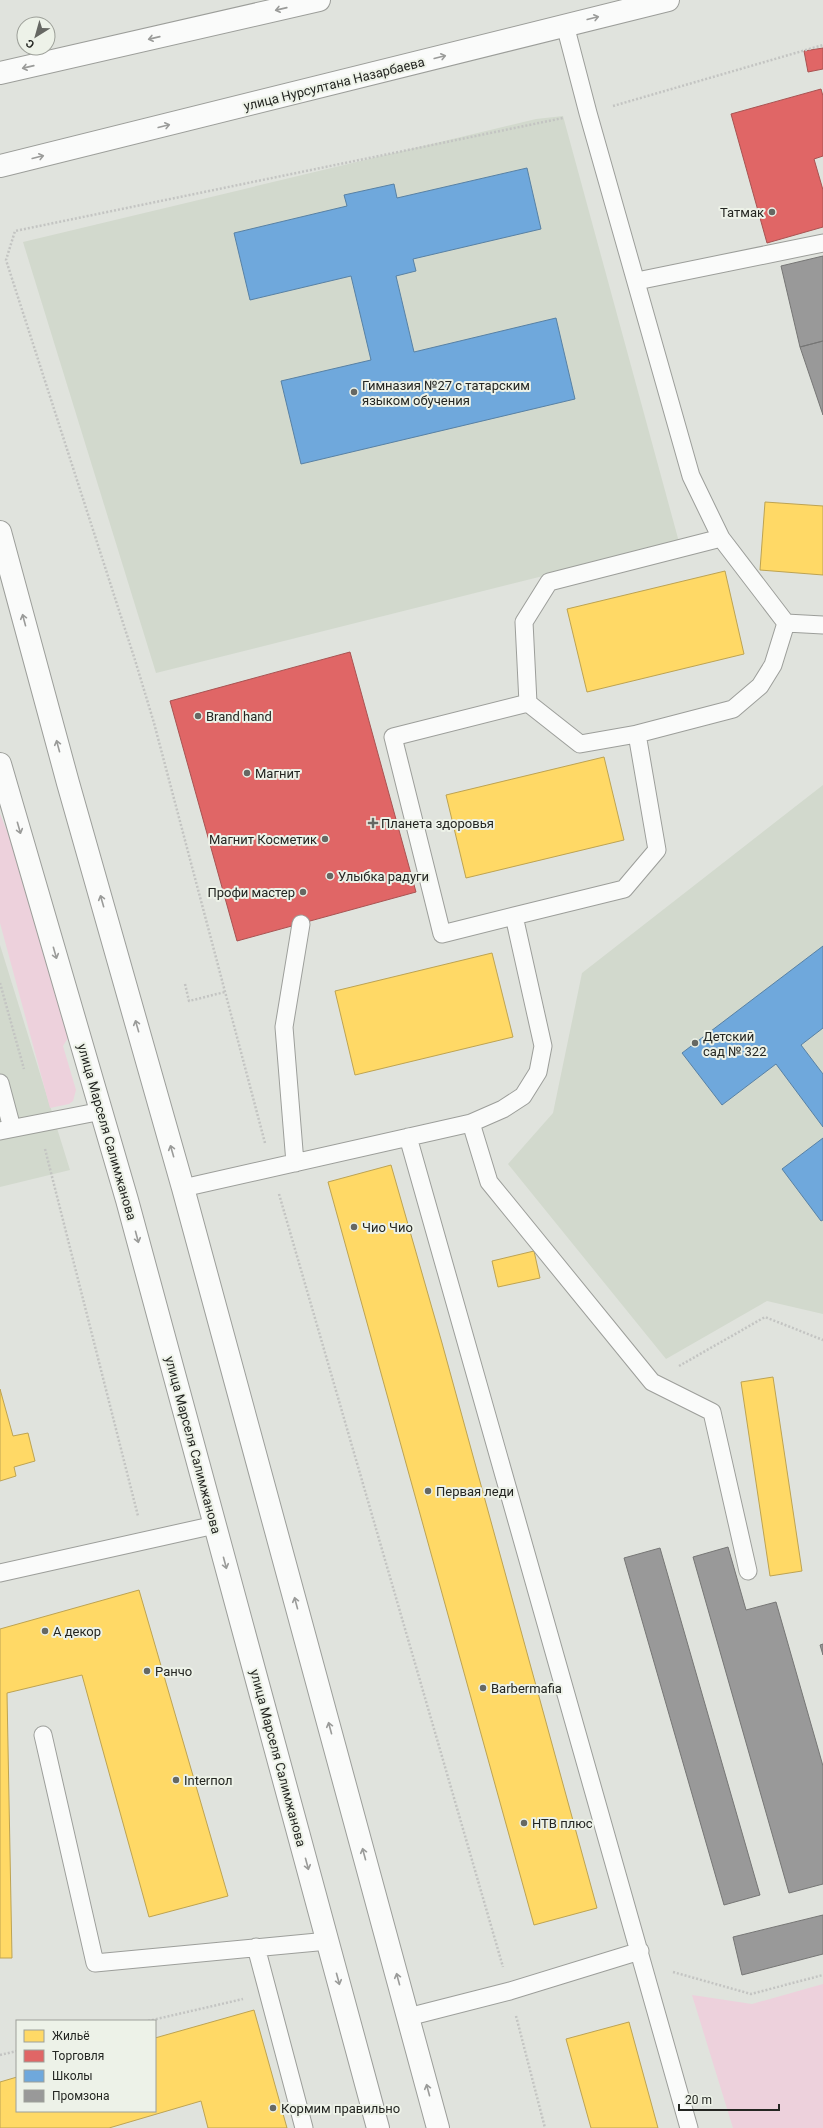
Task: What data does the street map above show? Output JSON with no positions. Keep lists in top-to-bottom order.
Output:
{
  "streets": {
    "main road": ["улица Нурсултана Назарбаева", "улица Марселя Салимжанова"]
  },
  "places": {
    "other": [
      "Татмак",
      "Гимназия №27 с татарским языком обучения",
      "Brand hand",
      "Магнит",
      "Магнит Косметик",
      "Улыбка радуги",
      "Профи мастер",
      "Детский сад № 322",
      "Чио Чио",
      "Первая леди",
      "А декор",
      "Ранчо",
      "Barbermafia",
      "Interпол",
      "НТВ плюс",
      "Кормим правильно"
    ],
    "health": ["Планета здоровья"]
  },
  "legend": [
    "Жильё",
    "Торговля",
    "Школы",
    "Промзона"
  ],
  "scale_bar": "20 m",
  "north": "bottom left"
}
